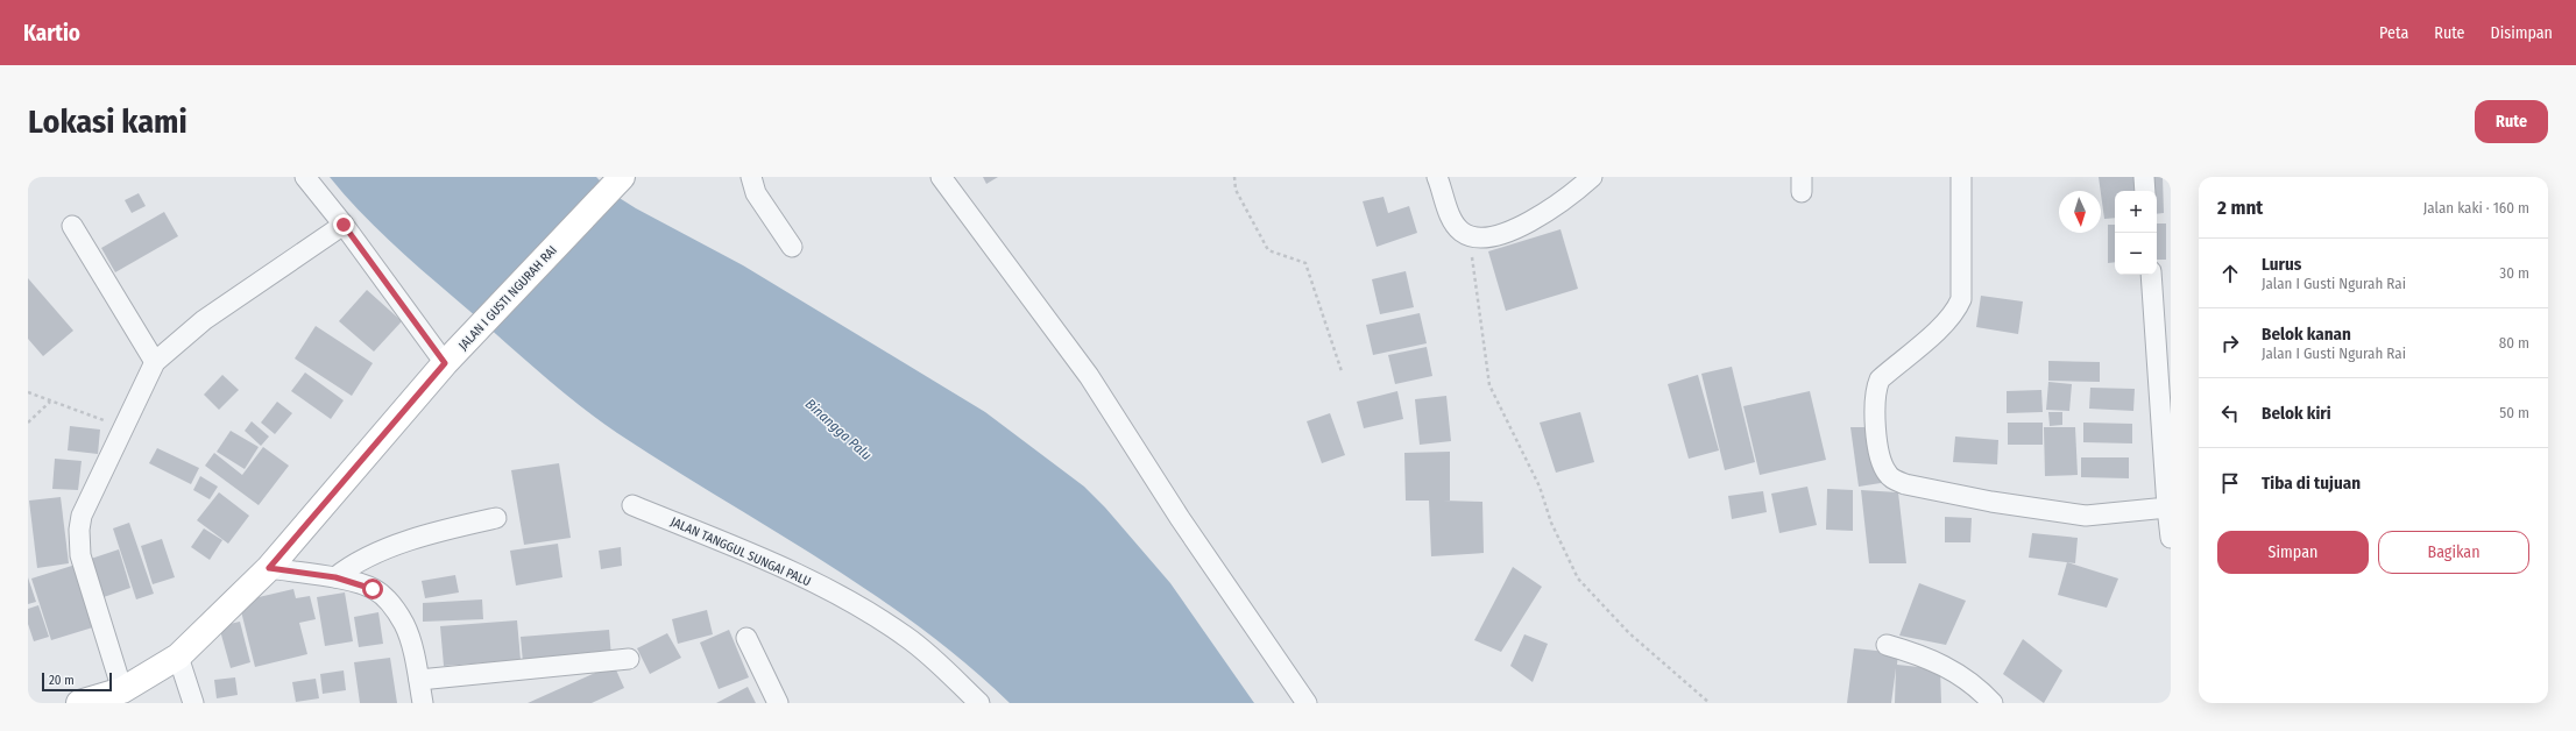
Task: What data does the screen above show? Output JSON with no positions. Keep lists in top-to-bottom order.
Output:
{
  "streets": {
    "main road": ["JALAN I GUSTI NGURAH RAI"],
    "street": ["JALAN TANGGUL SUNGAI PALU"]
  },
  "water": ["Binangga Palu"],
  "scale_bar": "20 m",
  "north": "bottom",
  "page": {
    "header": "Kartio",
    "nav": ["Peta", "Rute", "Disimpan"],
    "buttons": [
      "Rute",
      ["Simpan", "Bagikan"]
    ],
    "title": "Lokasi kami",
    "heading": ["2 mnt", "Jalan kaki · 160 m"],
    "map_buttons": ["+", "−"],
    "list": [
      ["Lurus", "Jalan I Gusti Ngurah Rai", "30 m"],
      ["Belok kanan", "Jalan I Gusti Ngurah Rai", "80 m"],
      ["Belok kiri", "50 m"],
      "Tiba di tujuan"
    ],
    "scale": "20 m"
  }
}
